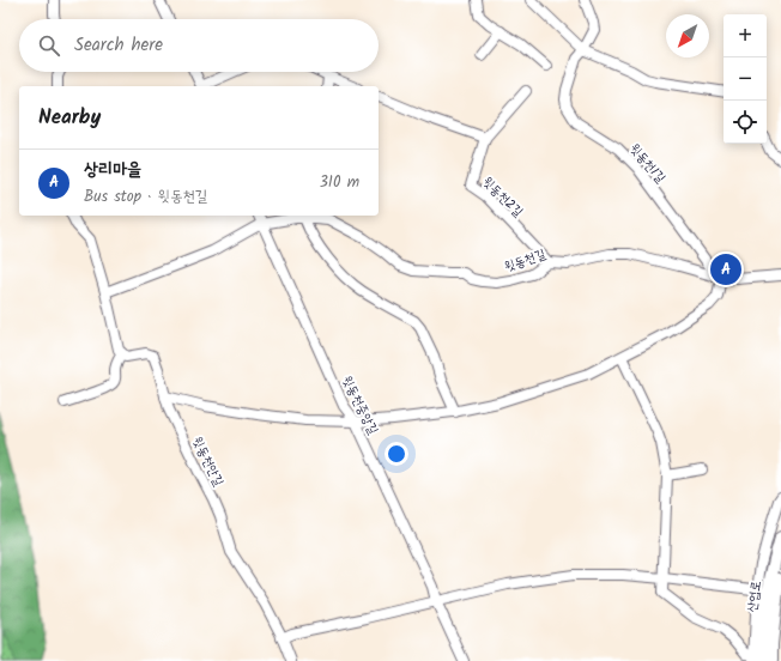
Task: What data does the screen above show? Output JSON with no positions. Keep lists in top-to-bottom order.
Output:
{
  "streets": {
    "street": [
      "윗동천1길",
      "윗동천2길",
      "윗동천길",
      "윗동천중앙길",
      "윗동천안길",
      "산업로"
    ]
  },
  "crossings": [
    ["윗동천1길", "윗동천길"],
    ["윗동천2길", "윗동천길"],
    ["윗동천길", "윗동천중앙길"]
  ],
  "north": "bottom left",
  "page": {
    "map_buttons": ["+", "−"],
    "search": "Search here",
    "heading": "Nearby",
    "list": [
      {
        "mark": "A",
        "name": "상리마을",
        "note": "Bus stop · 윗동천길",
        "value": "310 m"
      }
    ],
    "pins": "A"
  }
}
